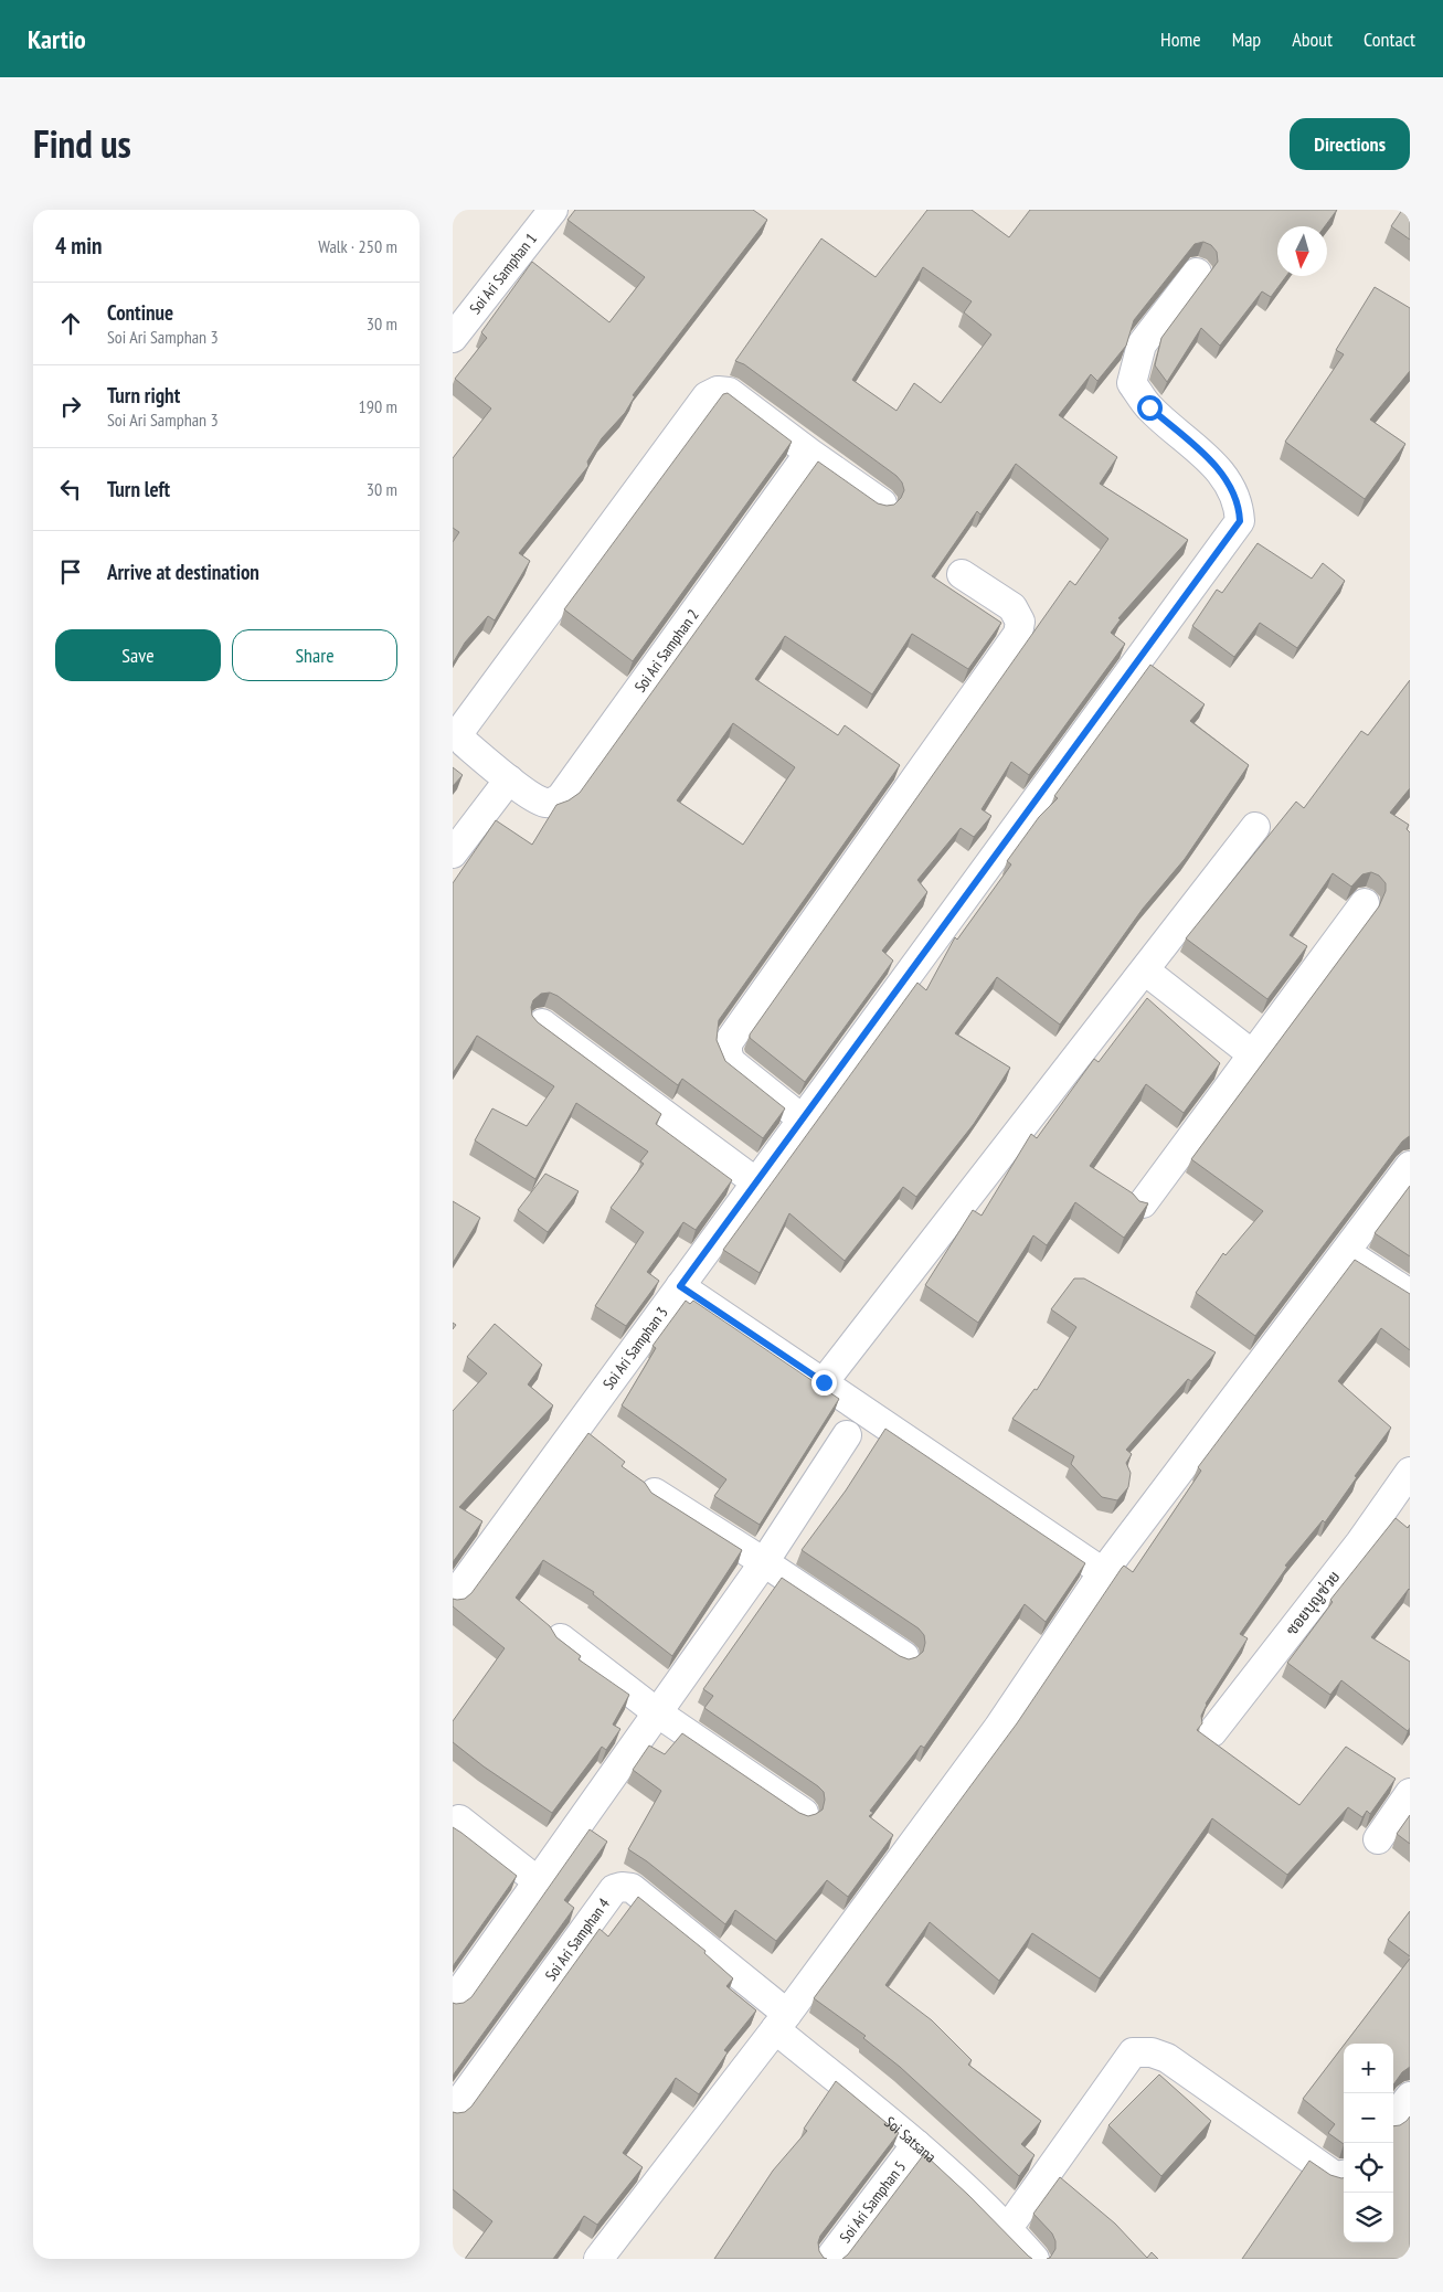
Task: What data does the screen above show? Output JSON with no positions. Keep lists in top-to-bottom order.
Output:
{
  "streets": {
    "street": [
      "Soi Ari Samphan 1",
      "Soi Ari Samphan 2",
      "Soi Ari Samphan 3",
      "ซอยบุญช่วย",
      "Soi Ari Samphan 4",
      "Soi Satsana",
      "Soi Ari Samphan 5"
    ]
  },
  "crossings": [
    ["Soi Ari Samphan 4", "Soi Satsana"],
    ["Soi Satsana", "Soi Ari Samphan 5"]
  ],
  "north": "bottom",
  "page": {
    "header": "Kartio",
    "nav": [
      "Home",
      "Map",
      "About",
      "Contact"
    ],
    "title": "Find us",
    "buttons": [
      "Directions",
      ["Save", "Share"]
    ],
    "heading": ["4 min", "Walk · 250 m"],
    "list": [
      ["Continue", "Soi Ari Samphan 3", "30 m"],
      ["Turn right", "Soi Ari Samphan 3", "190 m"],
      ["Turn left", "30 m"],
      "Arrive at destination"
    ],
    "map_buttons": ["+", "−"]
  }
}
